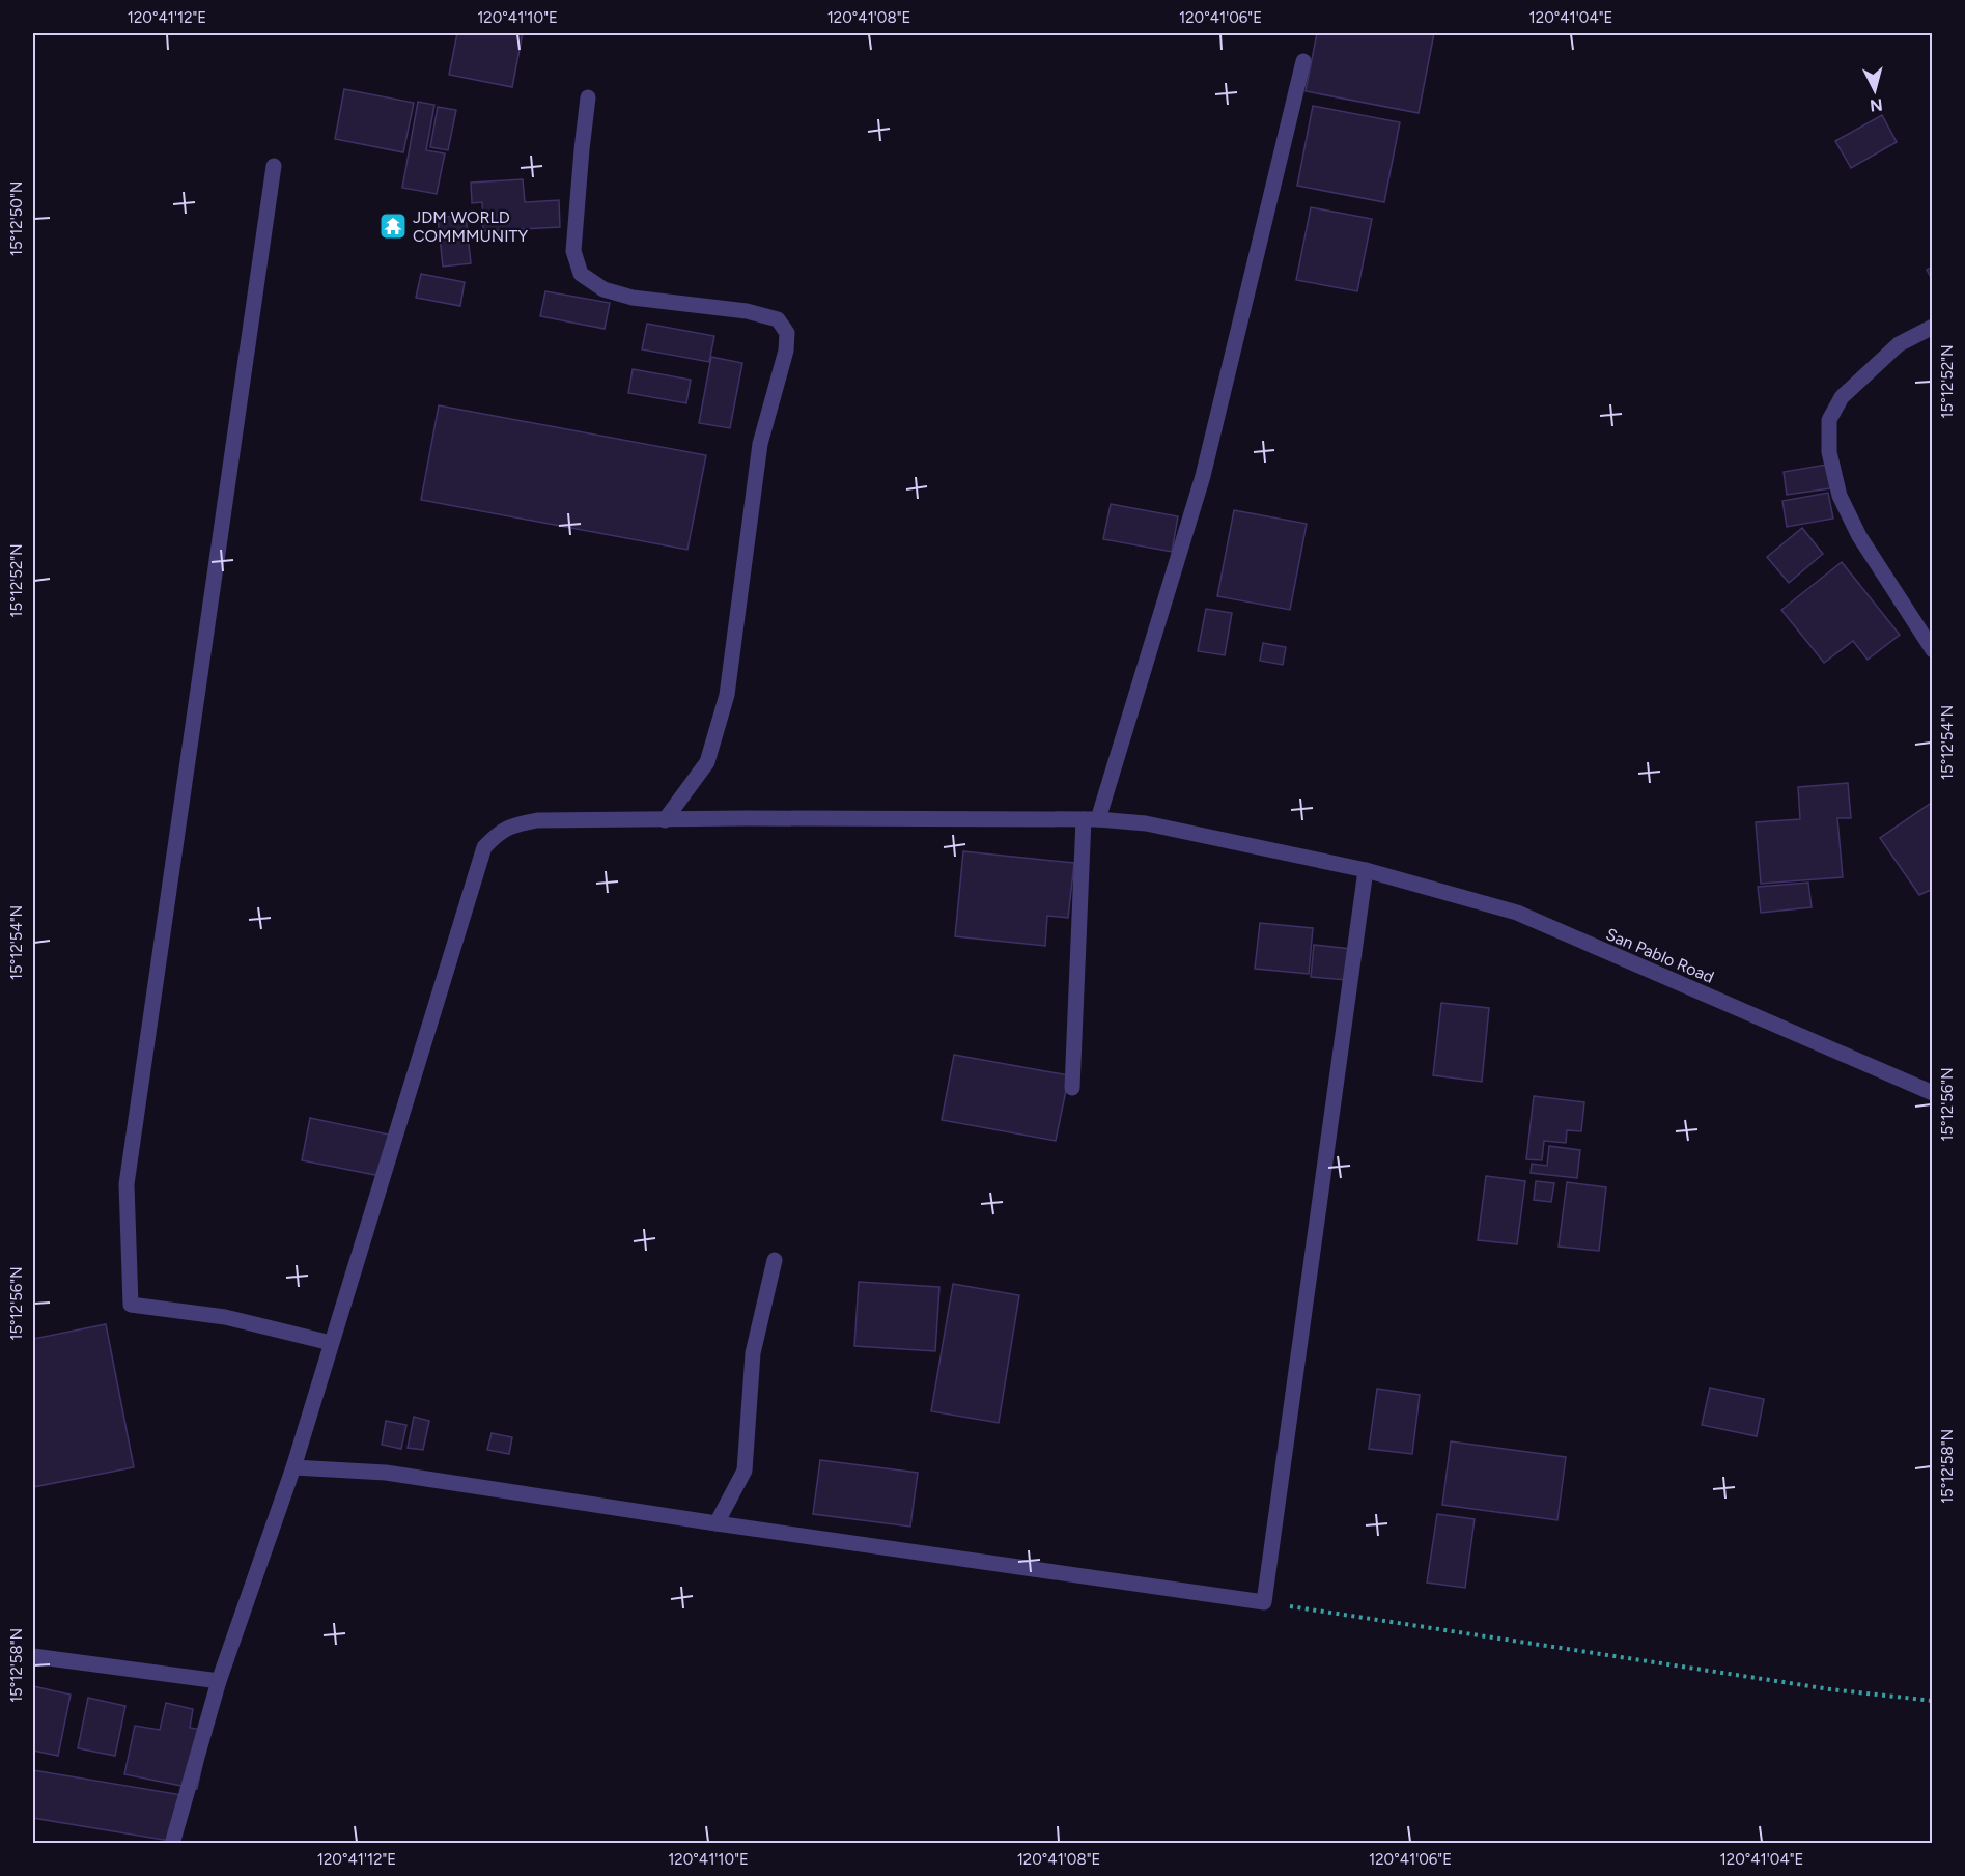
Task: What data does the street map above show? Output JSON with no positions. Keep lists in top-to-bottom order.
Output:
{
  "streets": {
    "street": ["San Pablo Road"]
  },
  "places": {
    "temple": ["JDM WORLD COMMMUNITY"]
  },
  "north": "bottom",
  "coordinates": [
    "120°41'12\"E",
    "120°41'10\"E",
    "120°41'08\"E",
    "120°41'06\"E",
    "120°41'04\"E",
    "15°12'50\"N",
    "15°12'52\"N",
    "15°12'54\"N",
    "15°12'56\"N",
    "15°12'58\"N"
  ]
}
